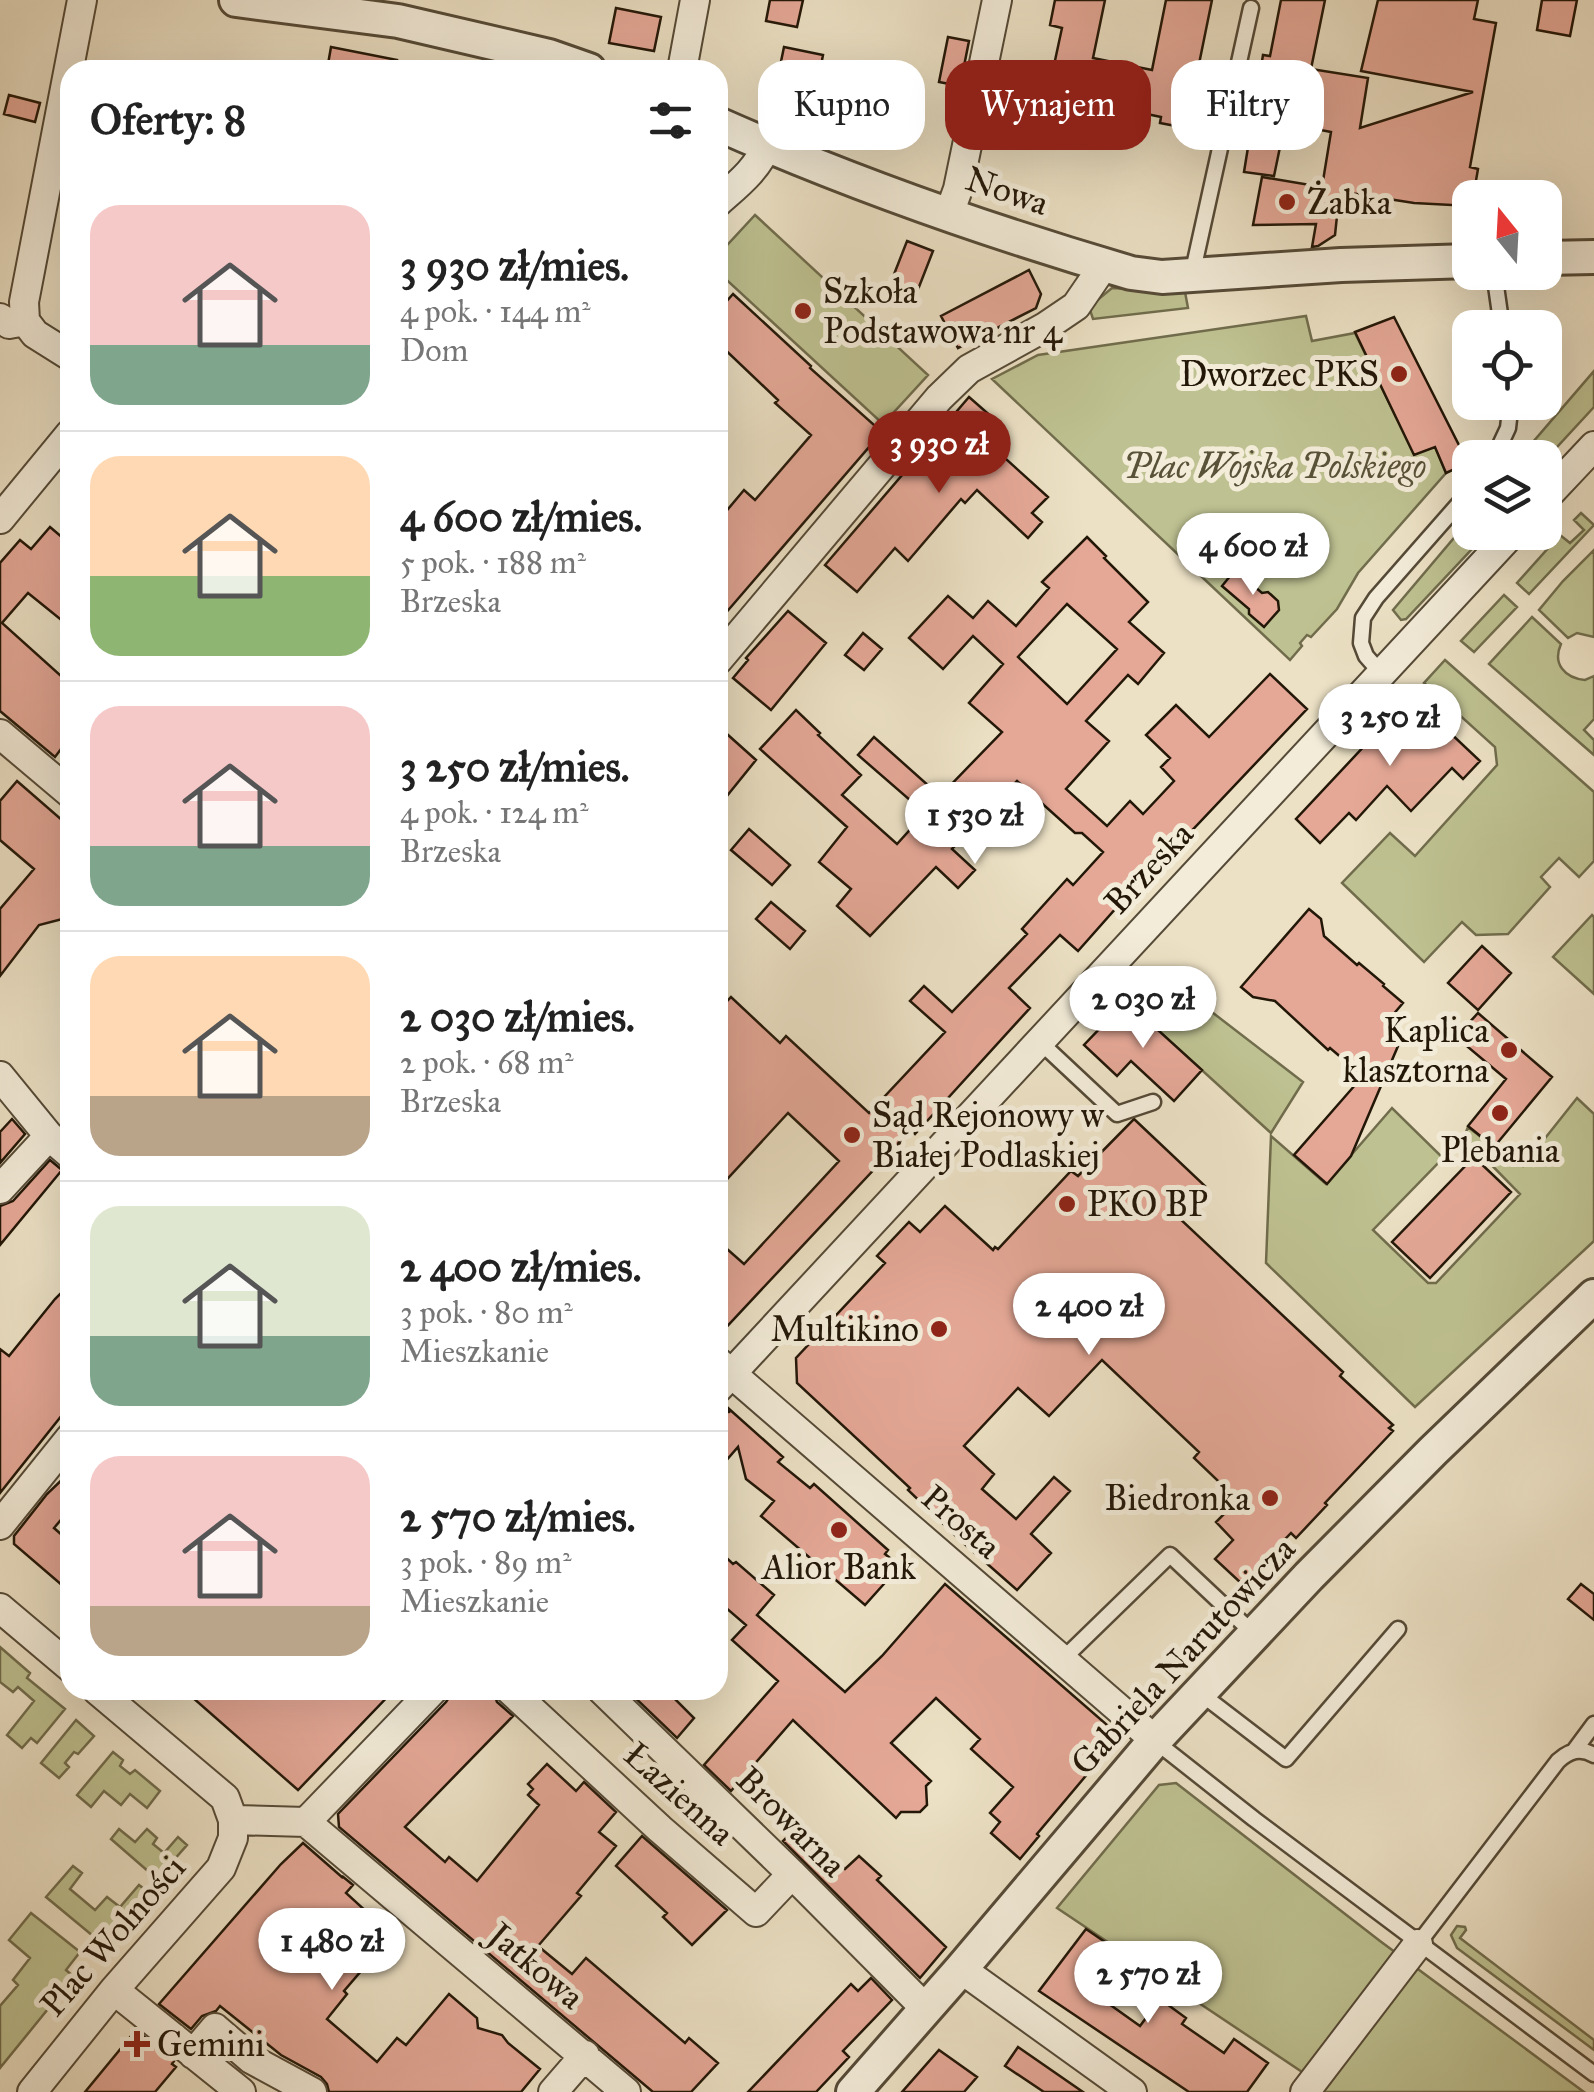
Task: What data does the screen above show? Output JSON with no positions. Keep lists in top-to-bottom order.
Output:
{
  "streets": {
    "street": [
      "Nowa",
      "Brzeska",
      "Prosta",
      "Gabriela Narutowicza",
      "Łazienna",
      "Browarna",
      "Plac Wolności",
      "Jatkowa"
    ]
  },
  "crossings": [
    ["Prosta", "Gabriela Narutowicza"],
    ["Gabriela Narutowicza", "Browarna"],
    ["Łazienna", "Browarna"]
  ],
  "parks": ["Plac Wojska Polskiego"],
  "places": {
    "other": [
      "Żabka",
      "Szkoła Podstawowa nr 4",
      "Dworzec PKS",
      "Kaplica klasztorna",
      "Plebania",
      "Sąd Rejonowy w Białej Podlaskiej",
      "PKO BP",
      "Multikino",
      "Biedronka",
      "Alior Bank"
    ],
    "health": ["Gemini"]
  },
  "north": "top",
  "page": {
    "chip": ["Kupno", "Wynajem", "Filtry"],
    "heading": "Oferty: 8",
    "list": [
      {
        "name": "3 930 zł/mies.",
        "note": "4 pok. · 144 m² · Dom"
      },
      {
        "name": "4 600 zł/mies.",
        "note": "5 pok. · 188 m² · Brzeska"
      },
      {
        "name": "3 250 zł/mies.",
        "note": "4 pok. · 124 m² · Brzeska"
      },
      {
        "name": "2 030 zł/mies.",
        "note": "2 pok. · 68 m² · Brzeska"
      },
      {
        "name": "2 400 zł/mies.",
        "note": "3 pok. · 80 m² · Mieszkanie"
      },
      {
        "name": "2 570 zł/mies.",
        "note": "3 pok. · 89 m² · Mieszkanie"
      }
    ],
    "price": [
      "3 930 zł",
      "4 600 zł",
      "3 250 zł",
      "1 530 zł",
      "2 030 zł",
      "2 400 zł",
      "1 480 zł",
      "2 570 zł"
    ]
  }
}
